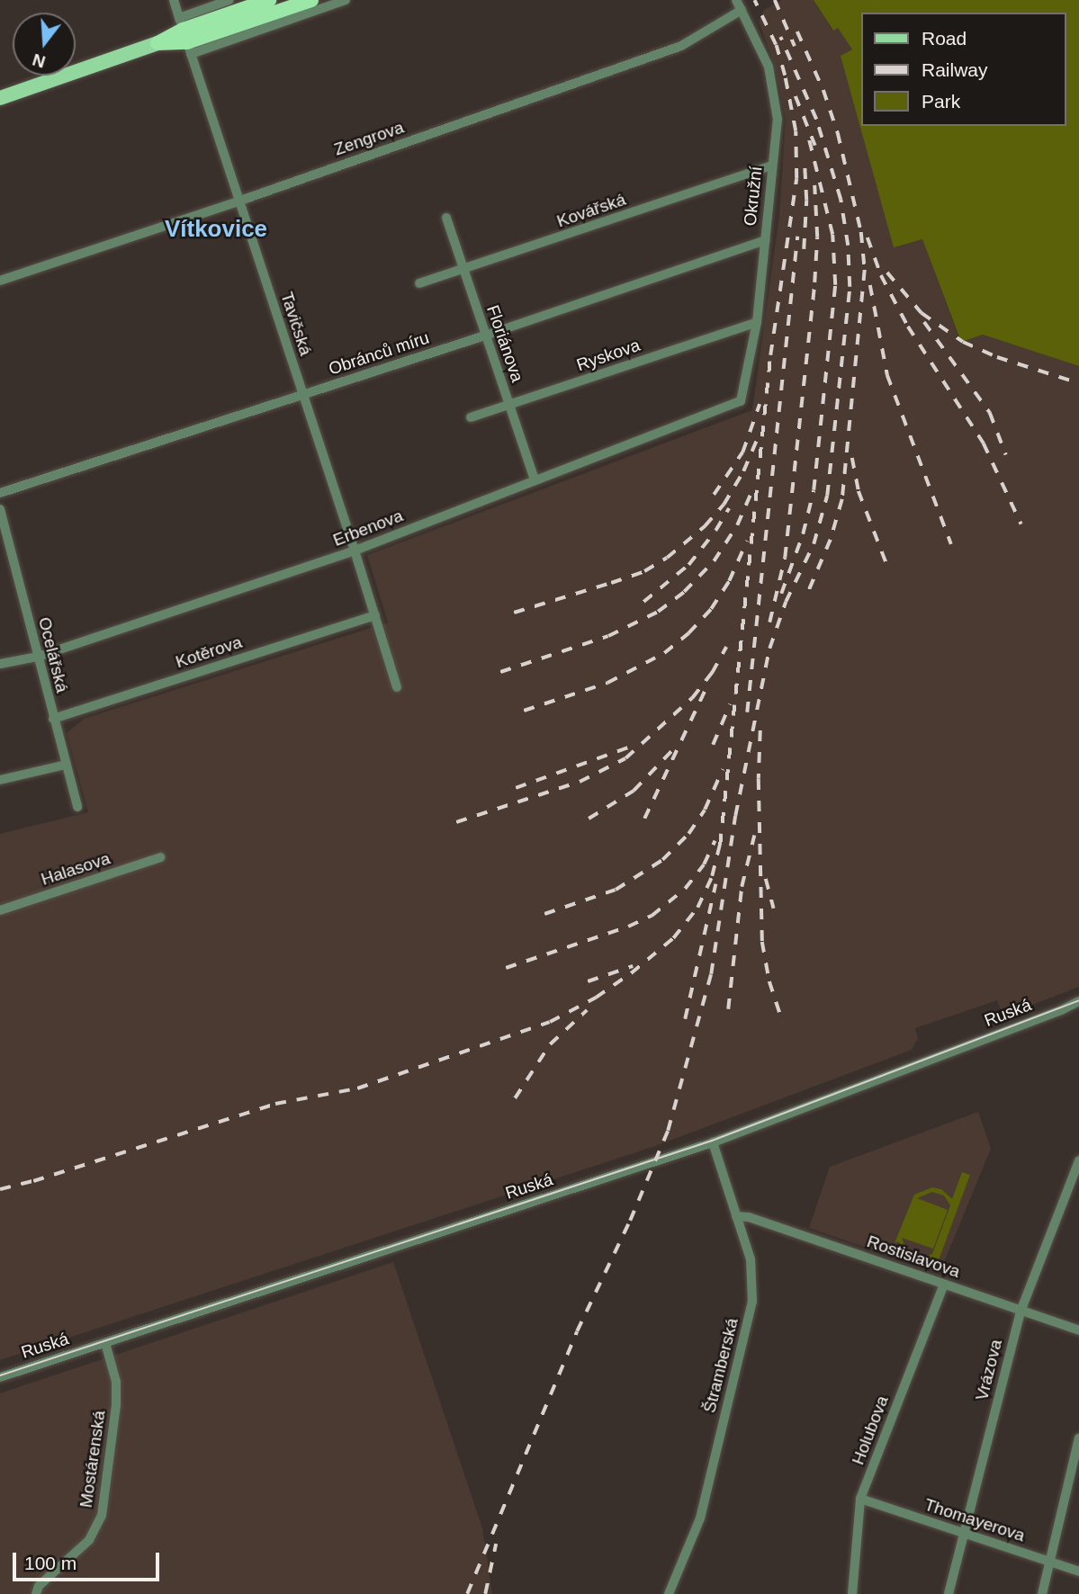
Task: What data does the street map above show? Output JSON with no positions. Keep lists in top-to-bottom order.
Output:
{
  "streets": {
    "street": [
      "Zengrova",
      "Okružní",
      "Kovářská",
      "Tavičská",
      "Floriánova",
      "Obránců míru",
      "Ryskova",
      "Erbenova",
      "Kotěrova",
      "Ocelářská",
      "Halasova",
      "Ruská",
      "Rostislavova",
      "Štramberská",
      "Vrázova",
      "Holubova",
      "Mostárenská",
      "Thomayerova"
    ]
  },
  "crossings": [
    ["Zengrova", "Okružní"],
    ["Zengrova", "Tavičská"],
    ["Okružní", "Kovářská"],
    ["Okružní", "Obránců míru"],
    ["Okružní", "Ryskova"],
    ["Okružní", "Erbenova"],
    ["Kovářská", "Floriánova"],
    ["Tavičská", "Obránců míru"],
    ["Tavičská", "Erbenova"],
    ["Tavičská", "Kotěrova"],
    ["Floriánova", "Obránců míru"],
    ["Floriánova", "Ryskova"],
    ["Floriánova", "Erbenova"],
    ["Erbenova", "Ocelářská"],
    ["Kotěrova", "Ocelářská"],
    ["Ruská", "Štramberská"],
    ["Ruská", "Mostárenská"],
    ["Rostislavova", "Štramberská"],
    ["Rostislavova", "Vrázova"],
    ["Rostislavova", "Holubova"],
    ["Vrázova", "Thomayerova"],
    ["Holubova", "Thomayerova"]
  ],
  "districts": ["Vítkovice"],
  "legend": ["Road", "Railway", "Park"],
  "scale_bar": "100 m",
  "north": "bottom"
}
